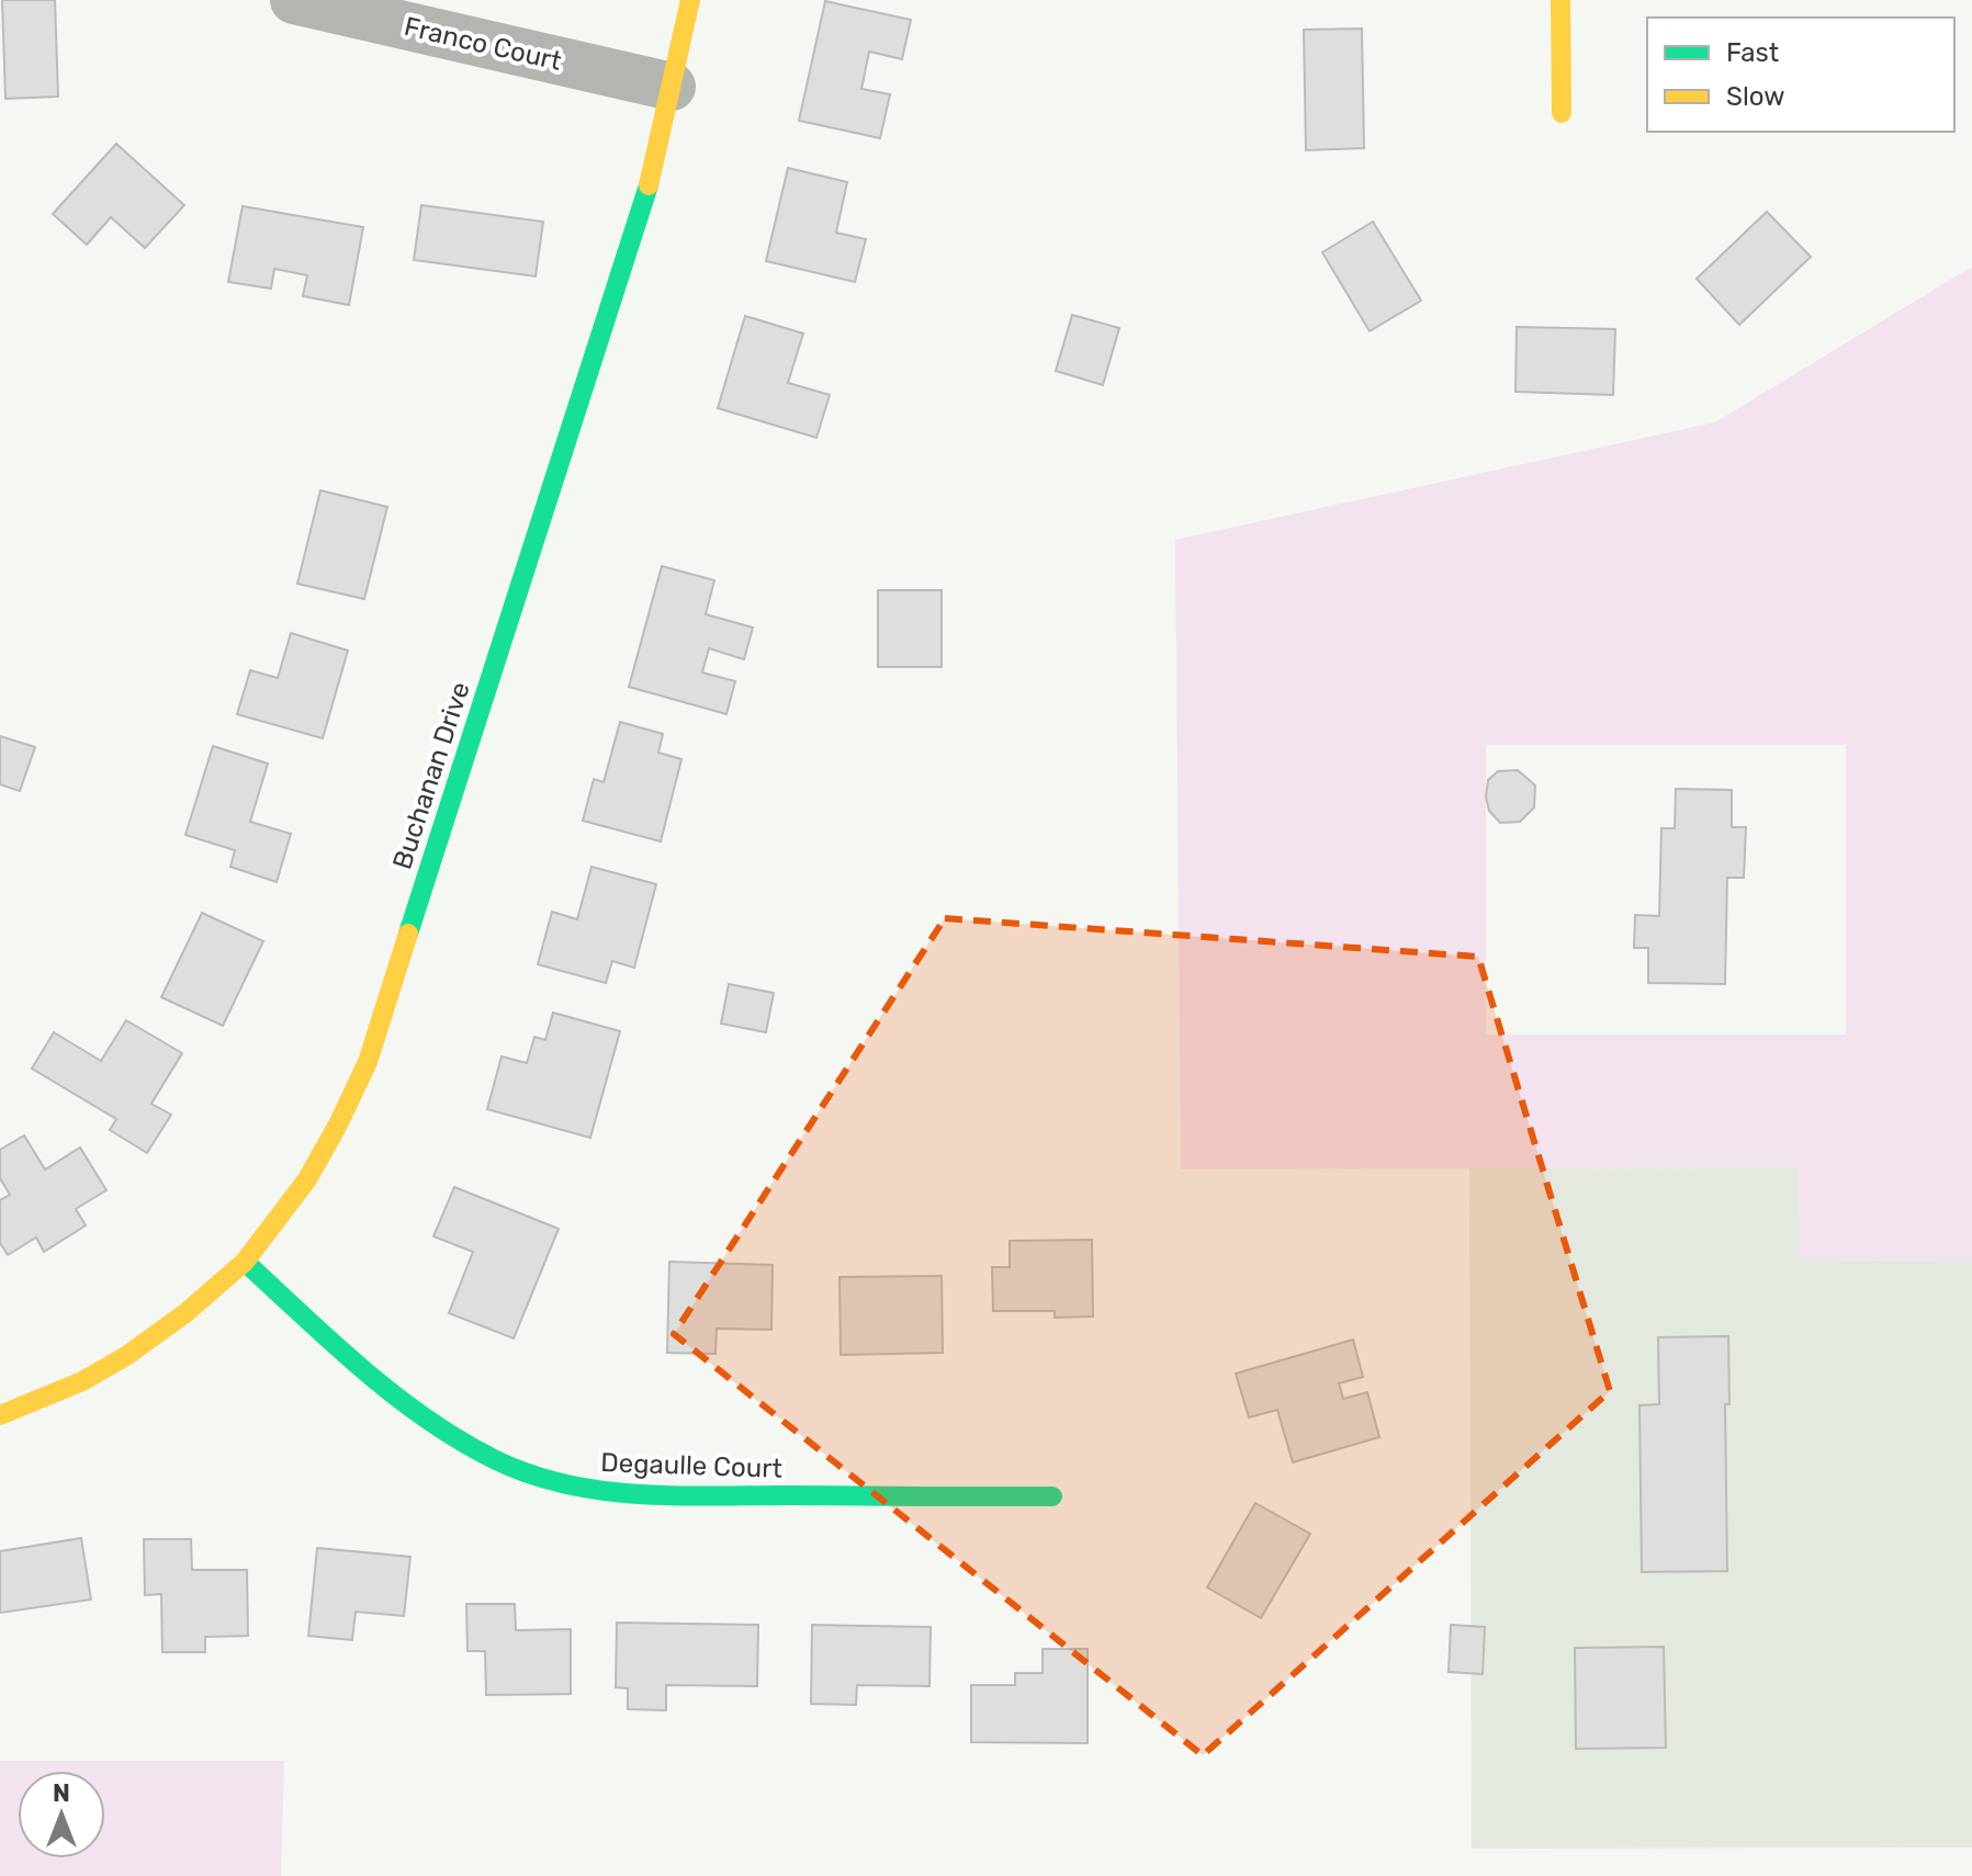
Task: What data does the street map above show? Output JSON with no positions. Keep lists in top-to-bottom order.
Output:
{
  "streets": {
    "street": ["Franco Court", "Buchanan Drive", "Degaulle Court"]
  },
  "crossings": [
    ["Franco Court", "Buchanan Drive"],
    ["Buchanan Drive", "Degaulle Court"]
  ],
  "legend": ["Fast", "Slow"],
  "north": "top"
}
